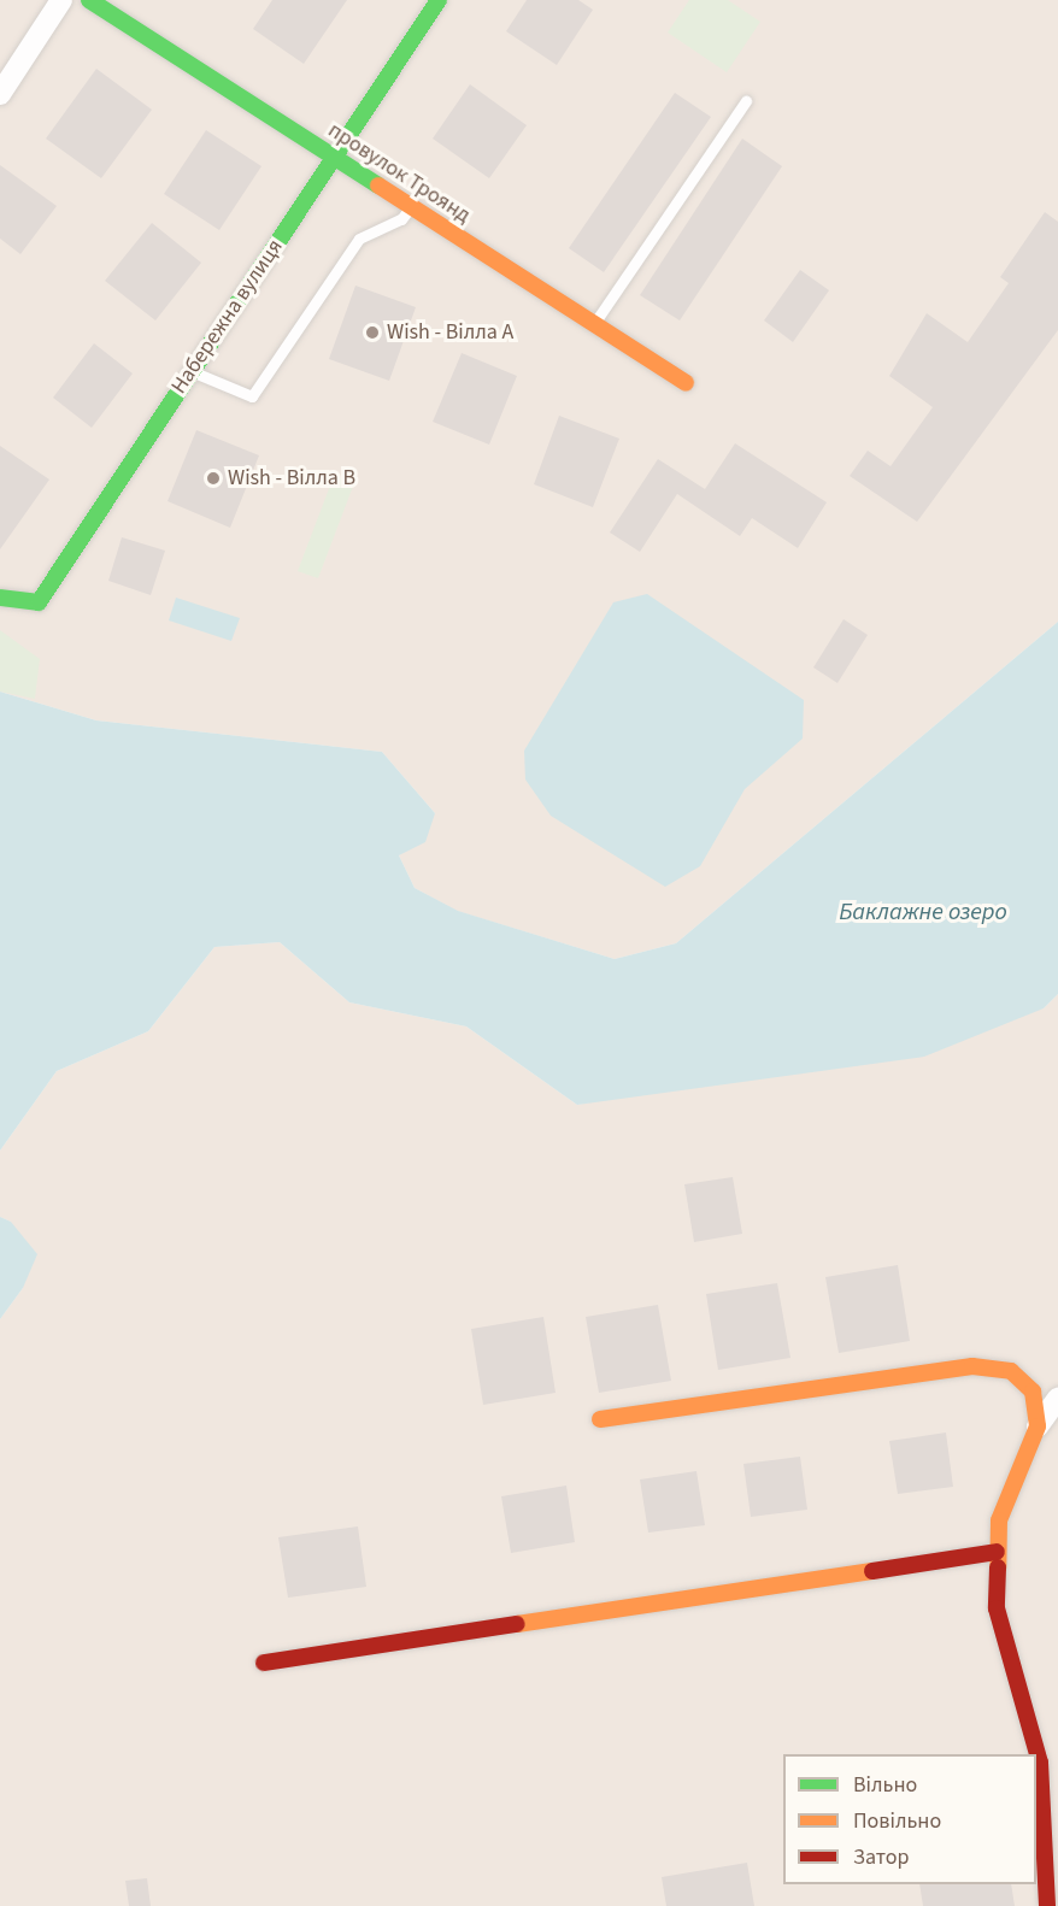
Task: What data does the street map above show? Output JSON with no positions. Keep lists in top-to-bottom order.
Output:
{
  "streets": {
    "street": ["провулок Троянд", "Набережна вулиця"]
  },
  "crossings": [
    ["провулок Троянд", "Набережна вулиця"]
  ],
  "water": ["Баклажне озеро"],
  "places": ["Wish - Вілла А", "Wish - Вілла B"],
  "legend": ["Вільно", "Повільно", "Затор"]
}
